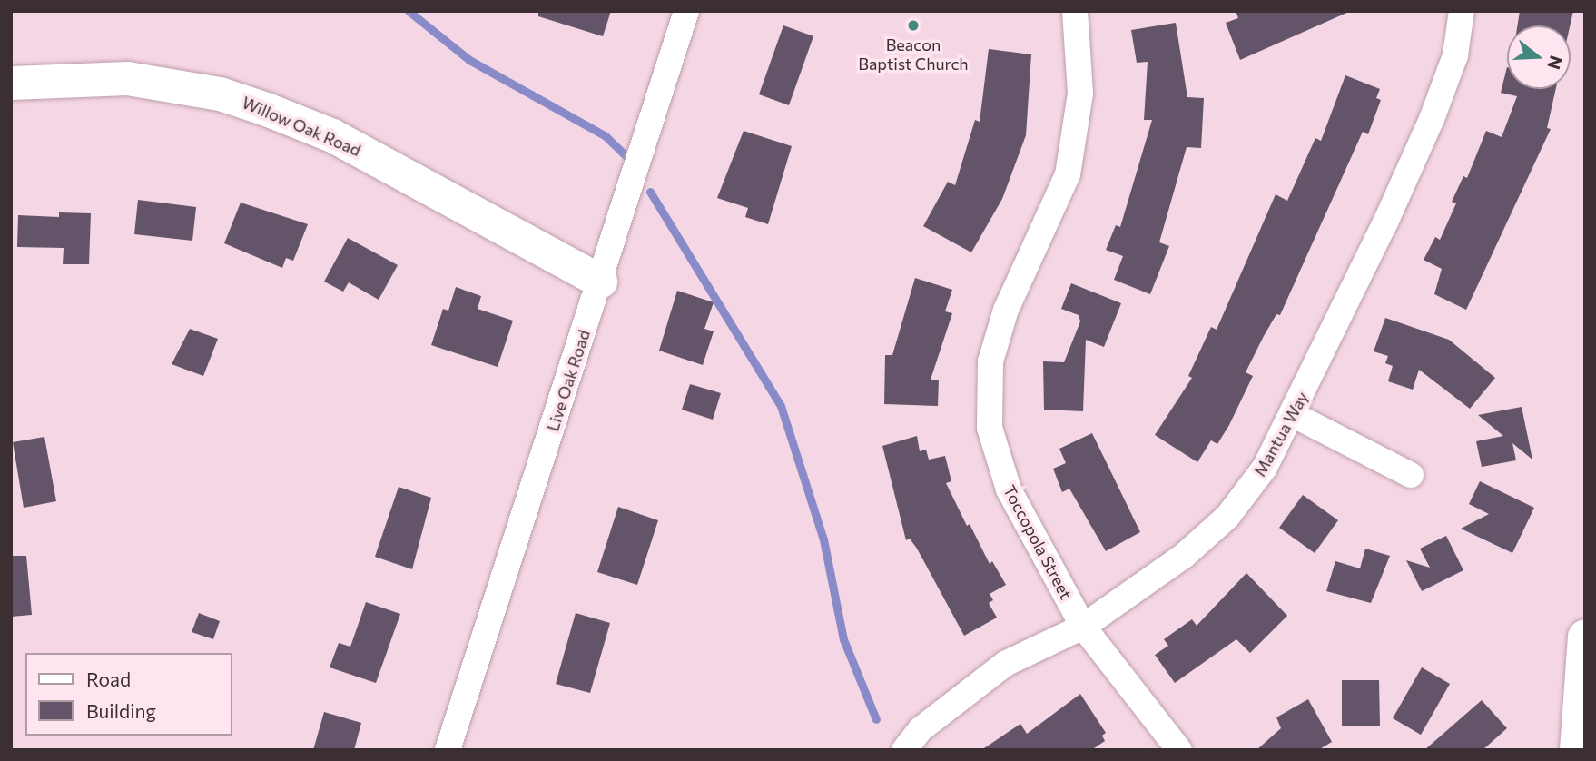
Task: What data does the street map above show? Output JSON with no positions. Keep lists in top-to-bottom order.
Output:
{
  "streets": {
    "street": [
      "Willow Oak Road",
      "Live Oak Road",
      "Mantua Way",
      "Toccopola Street"
    ]
  },
  "crossings": [
    ["Willow Oak Road", "Live Oak Road"],
    ["Mantua Way", "Toccopola Street"]
  ],
  "places": ["Beacon Baptist Church"],
  "legend": ["Road", "Building"],
  "north": "right"
}
